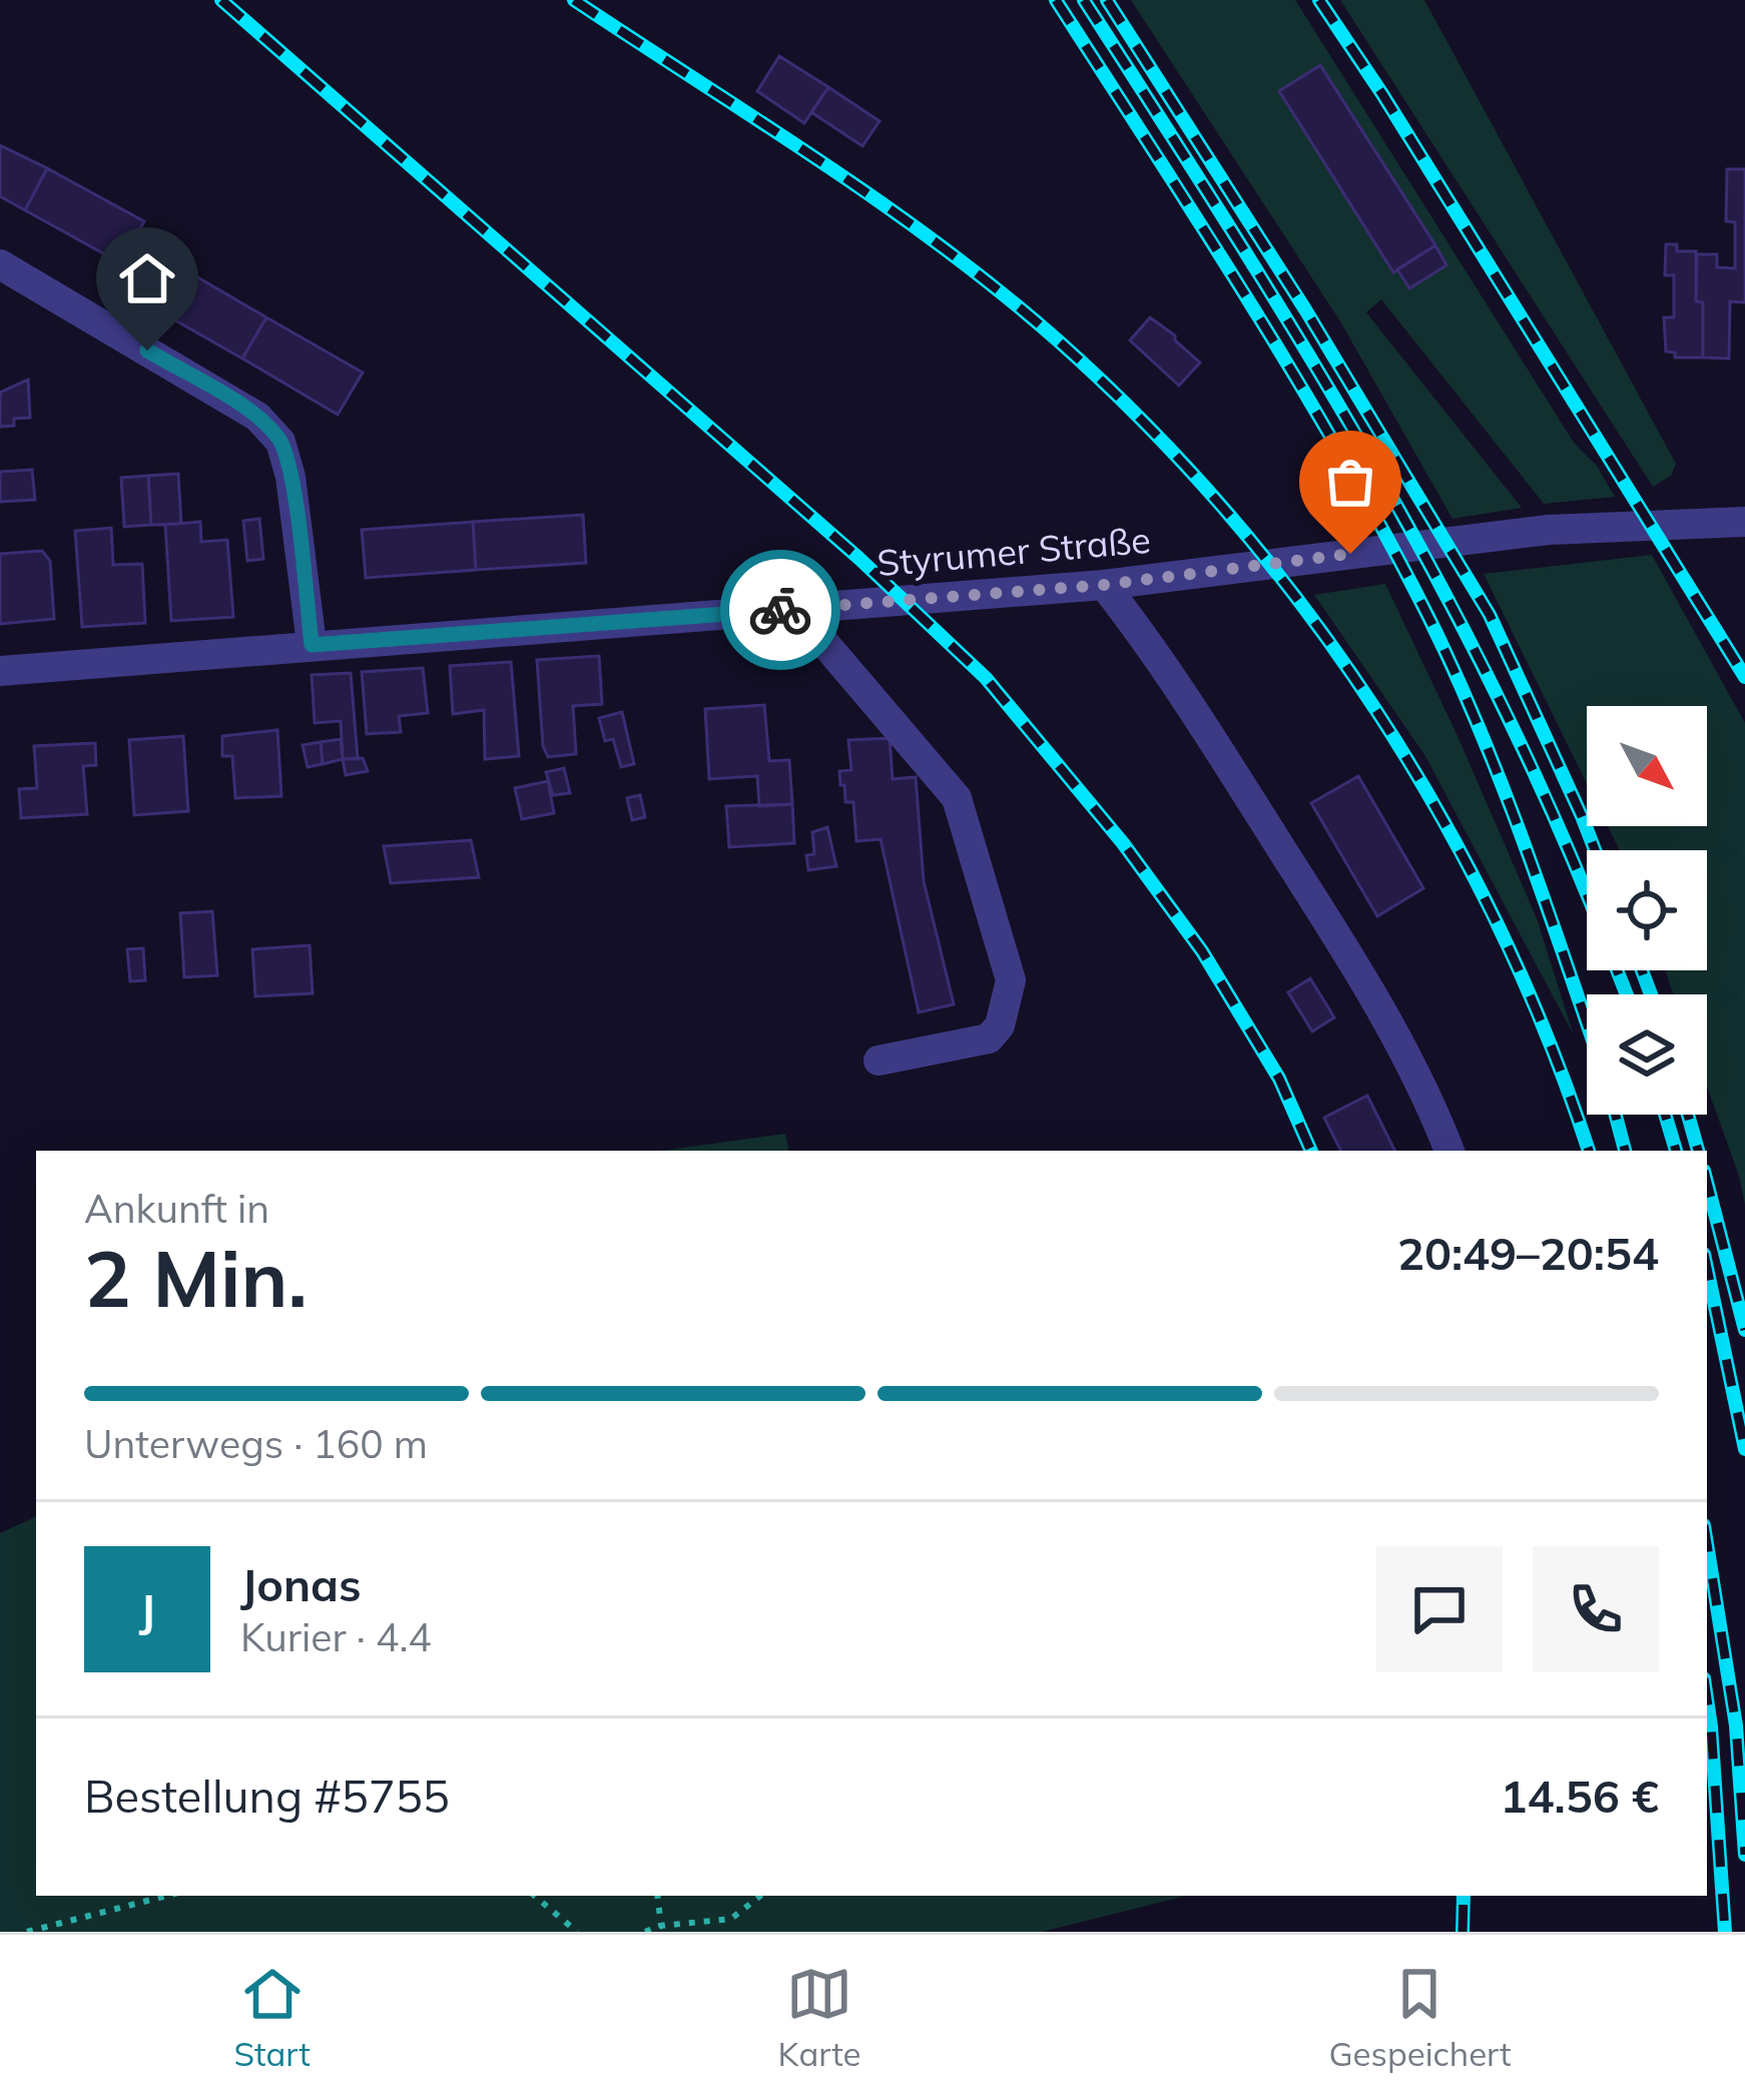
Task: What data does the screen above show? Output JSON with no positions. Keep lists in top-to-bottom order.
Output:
{
  "streets": {
    "street": ["Styrumer Straße"]
  },
  "north": "bottom right",
  "page": {
    "heading": ["2 Min.", "Ankunft in", "20:49–20:54"],
    "panel": [
      "Jonas",
      "Kurier · 4.4",
      "Bestellung #5755",
      "14.56 €"
    ],
    "bar": "Unterwegs · 160 m",
    "round": "J",
    "tabs": ["Start", "Karte", "Gespeichert"]
  }
}
